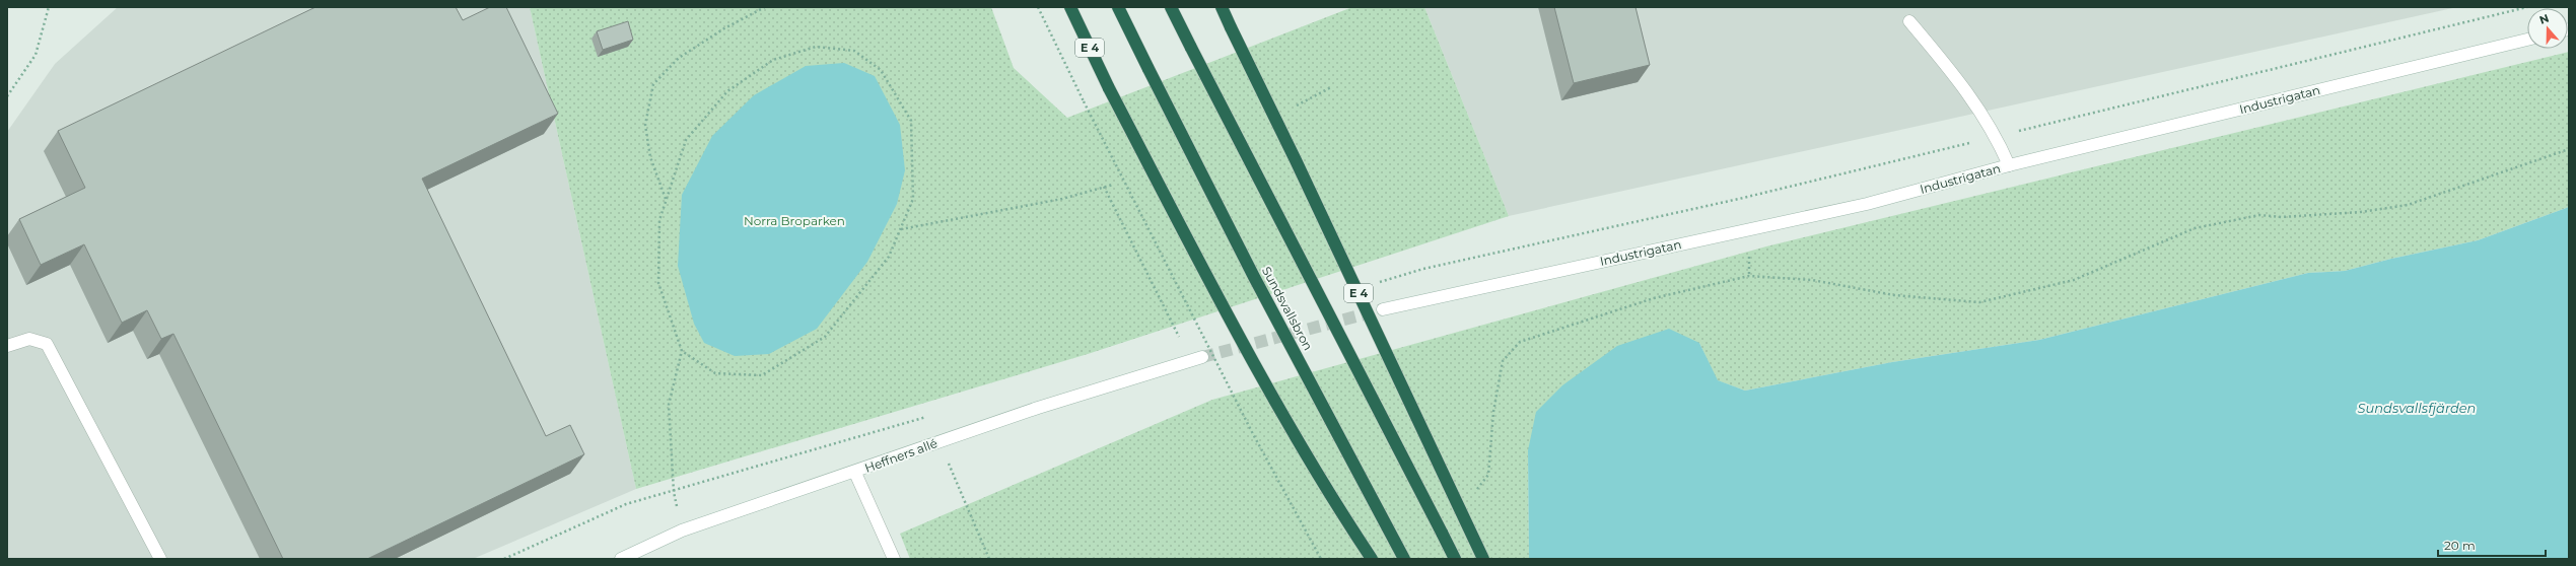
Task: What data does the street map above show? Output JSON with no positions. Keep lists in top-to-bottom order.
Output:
{
  "streets": {
    "highway": ["E 4", "Sundsvallsbron"],
    "street": ["Industrigatan", "Heffners allé"]
  },
  "water": ["Sundsvallsfjärden"],
  "parks": ["Norra Broparken"],
  "scale_bar": "20 m",
  "north": "top"
}
